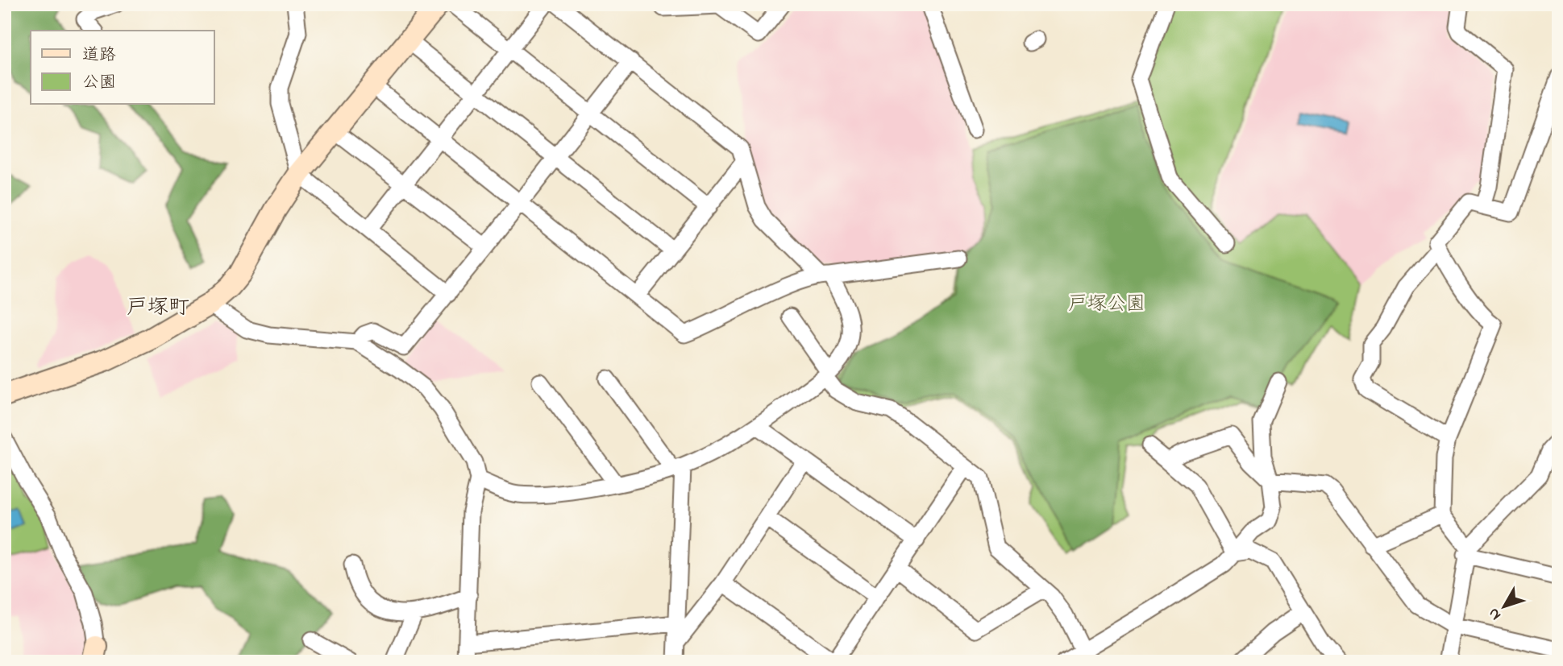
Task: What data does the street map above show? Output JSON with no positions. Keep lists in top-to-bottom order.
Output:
{
  "districts": ["戸塚町"],
  "parks": ["戸塚公園"],
  "legend": ["道路", "公園"],
  "north": "bottom left"
}
